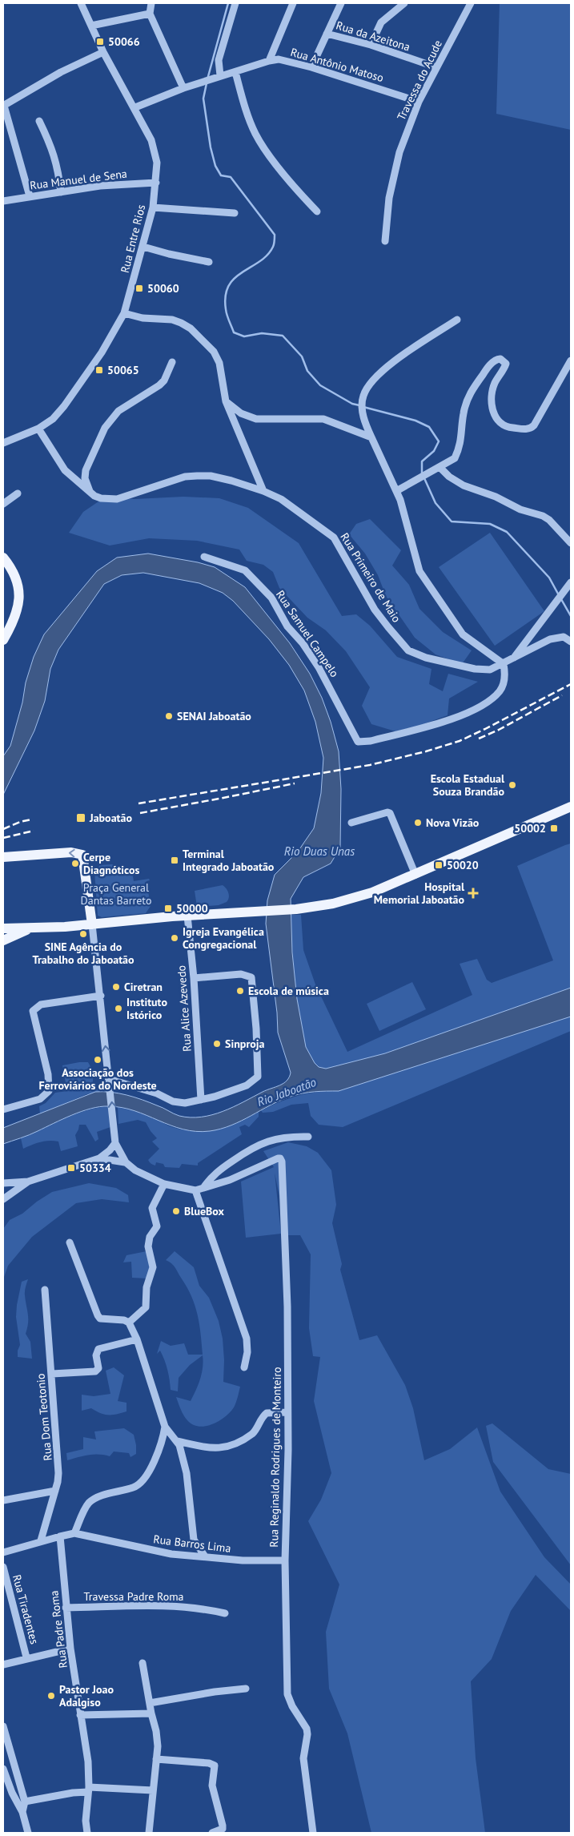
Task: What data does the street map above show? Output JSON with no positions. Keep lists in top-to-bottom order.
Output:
{
  "streets": {
    "street": [
      "Rua da Azeitona",
      "Rua Antônio Matoso",
      "Travessa do Acude",
      "Rua Manuel de Sena",
      "Rua Entre Rios",
      "Rua Primeiro de Maio",
      "Rua Samuel Campelo",
      "Rua Alice Azevedo",
      "Rua Dom Teotonio",
      "Rua Reginaldo Rodrigues de Monteiro",
      "Rua Barros Lima",
      "Travessa Padre Roma",
      "Rua Tiradentes",
      "Rua Padre Roma"
    ]
  },
  "crossings": [
    ["Rua da Azeitona", "Travessa do Acude"],
    ["Rua Antônio Matoso", "Travessa do Acude"],
    ["Rua Antônio Matoso", "Rua Entre Rios"],
    ["Rua Manuel de Sena", "Rua Entre Rios"],
    ["Rua Entre Rios", "Rua Primeiro de Maio"],
    ["Rua Primeiro de Maio", "Rua Samuel Campelo"],
    ["Rua Reginaldo Rodrigues de Monteiro", "Rua Barros Lima"],
    ["Travessa Padre Roma", "Rua Padre Roma"]
  ],
  "water": ["Rio Duas Unas", "Rio Jaboatão"],
  "parks": ["Praça General Dantas Barreto"],
  "places": {
    "transit": [
      "50066",
      "50060",
      "50065",
      "Jaboatão",
      "50002",
      "Terminal Integrado Jaboatão",
      "50020",
      "50000",
      "50334"
    ],
    "other": [
      "SENAI Jaboatão",
      "Escola Estadual Souza Brandão",
      "Nova Vizão",
      "Cerpe Diagnóticos",
      "SINE Agência do Trabalho do Jaboatão",
      "Igreja Evangélica Congregacional",
      "Ciretran",
      "Escola de música",
      "Instituto Istórico",
      "Sinproja",
      "Associação dos Ferroviários do Nordeste",
      "BlueBox",
      "Pastor Joao Adalgiso"
    ],
    "health": ["Hospital Memorial Jaboatão"]
  }
}
